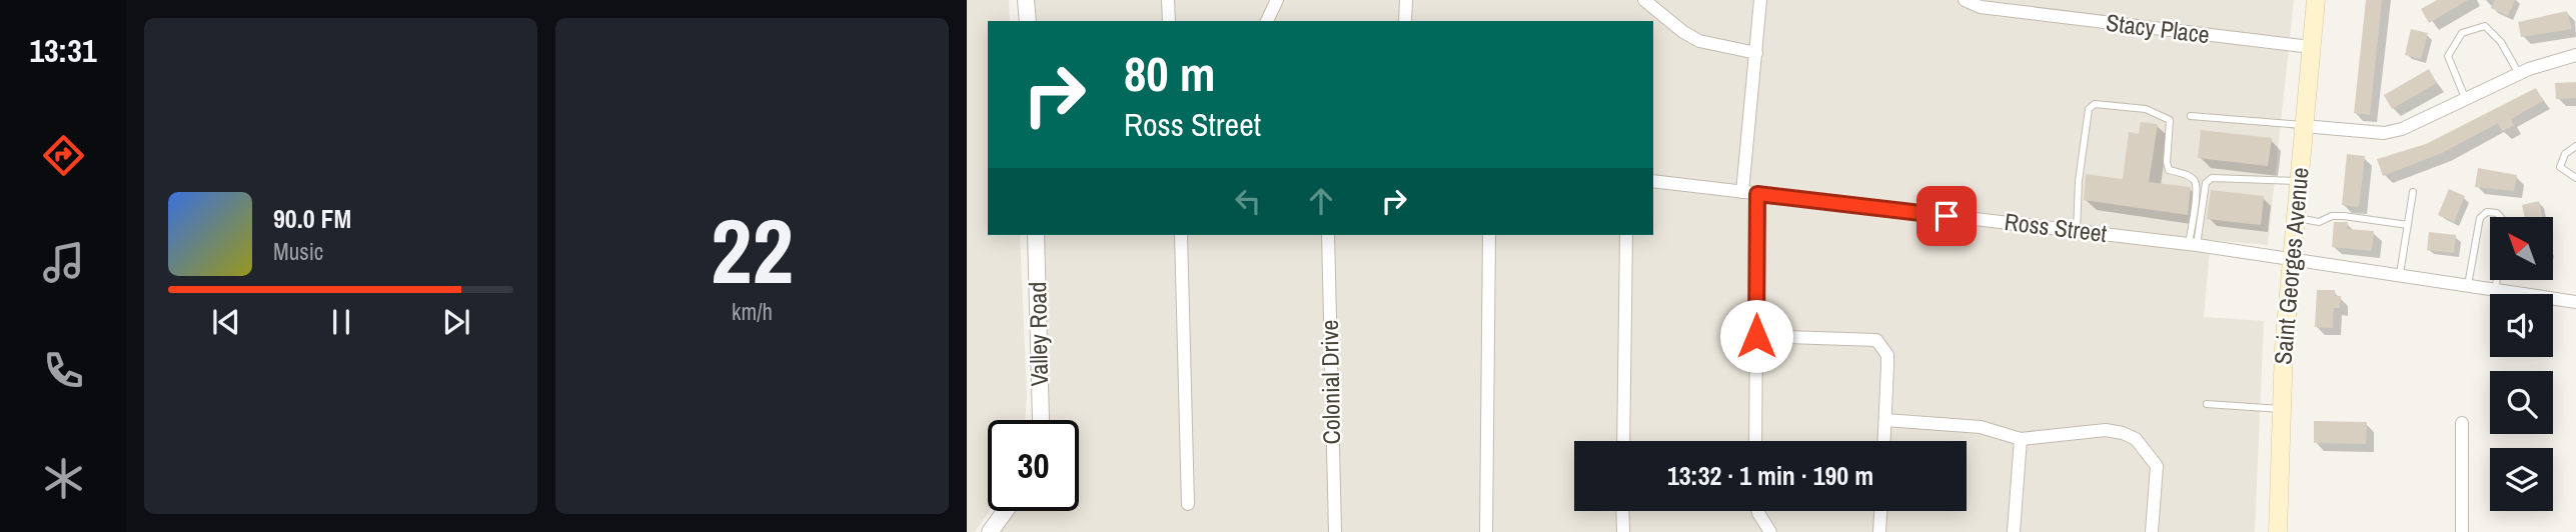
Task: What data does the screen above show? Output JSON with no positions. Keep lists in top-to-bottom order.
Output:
{
  "streets": {
    "main road": ["Saint Georges Avenue"],
    "street": [
      "Stacy Place",
      "Ross Street",
      "Valley Road",
      "Colonial Drive"
    ]
  },
  "crossings": [
    ["Stacy Place", "Saint Georges Avenue"],
    ["Ross Street", "Saint Georges Avenue"]
  ],
  "north": "top left",
  "page": {
    "tabs": "13:31",
    "tile": ["22", "km/h"],
    "turn": ["80 m", "Ross Street"],
    "song": ["90.0 FM", "Music"],
    "limit": "30",
    "trip": "13:32 · 1 min · 190 m"
  }
}
